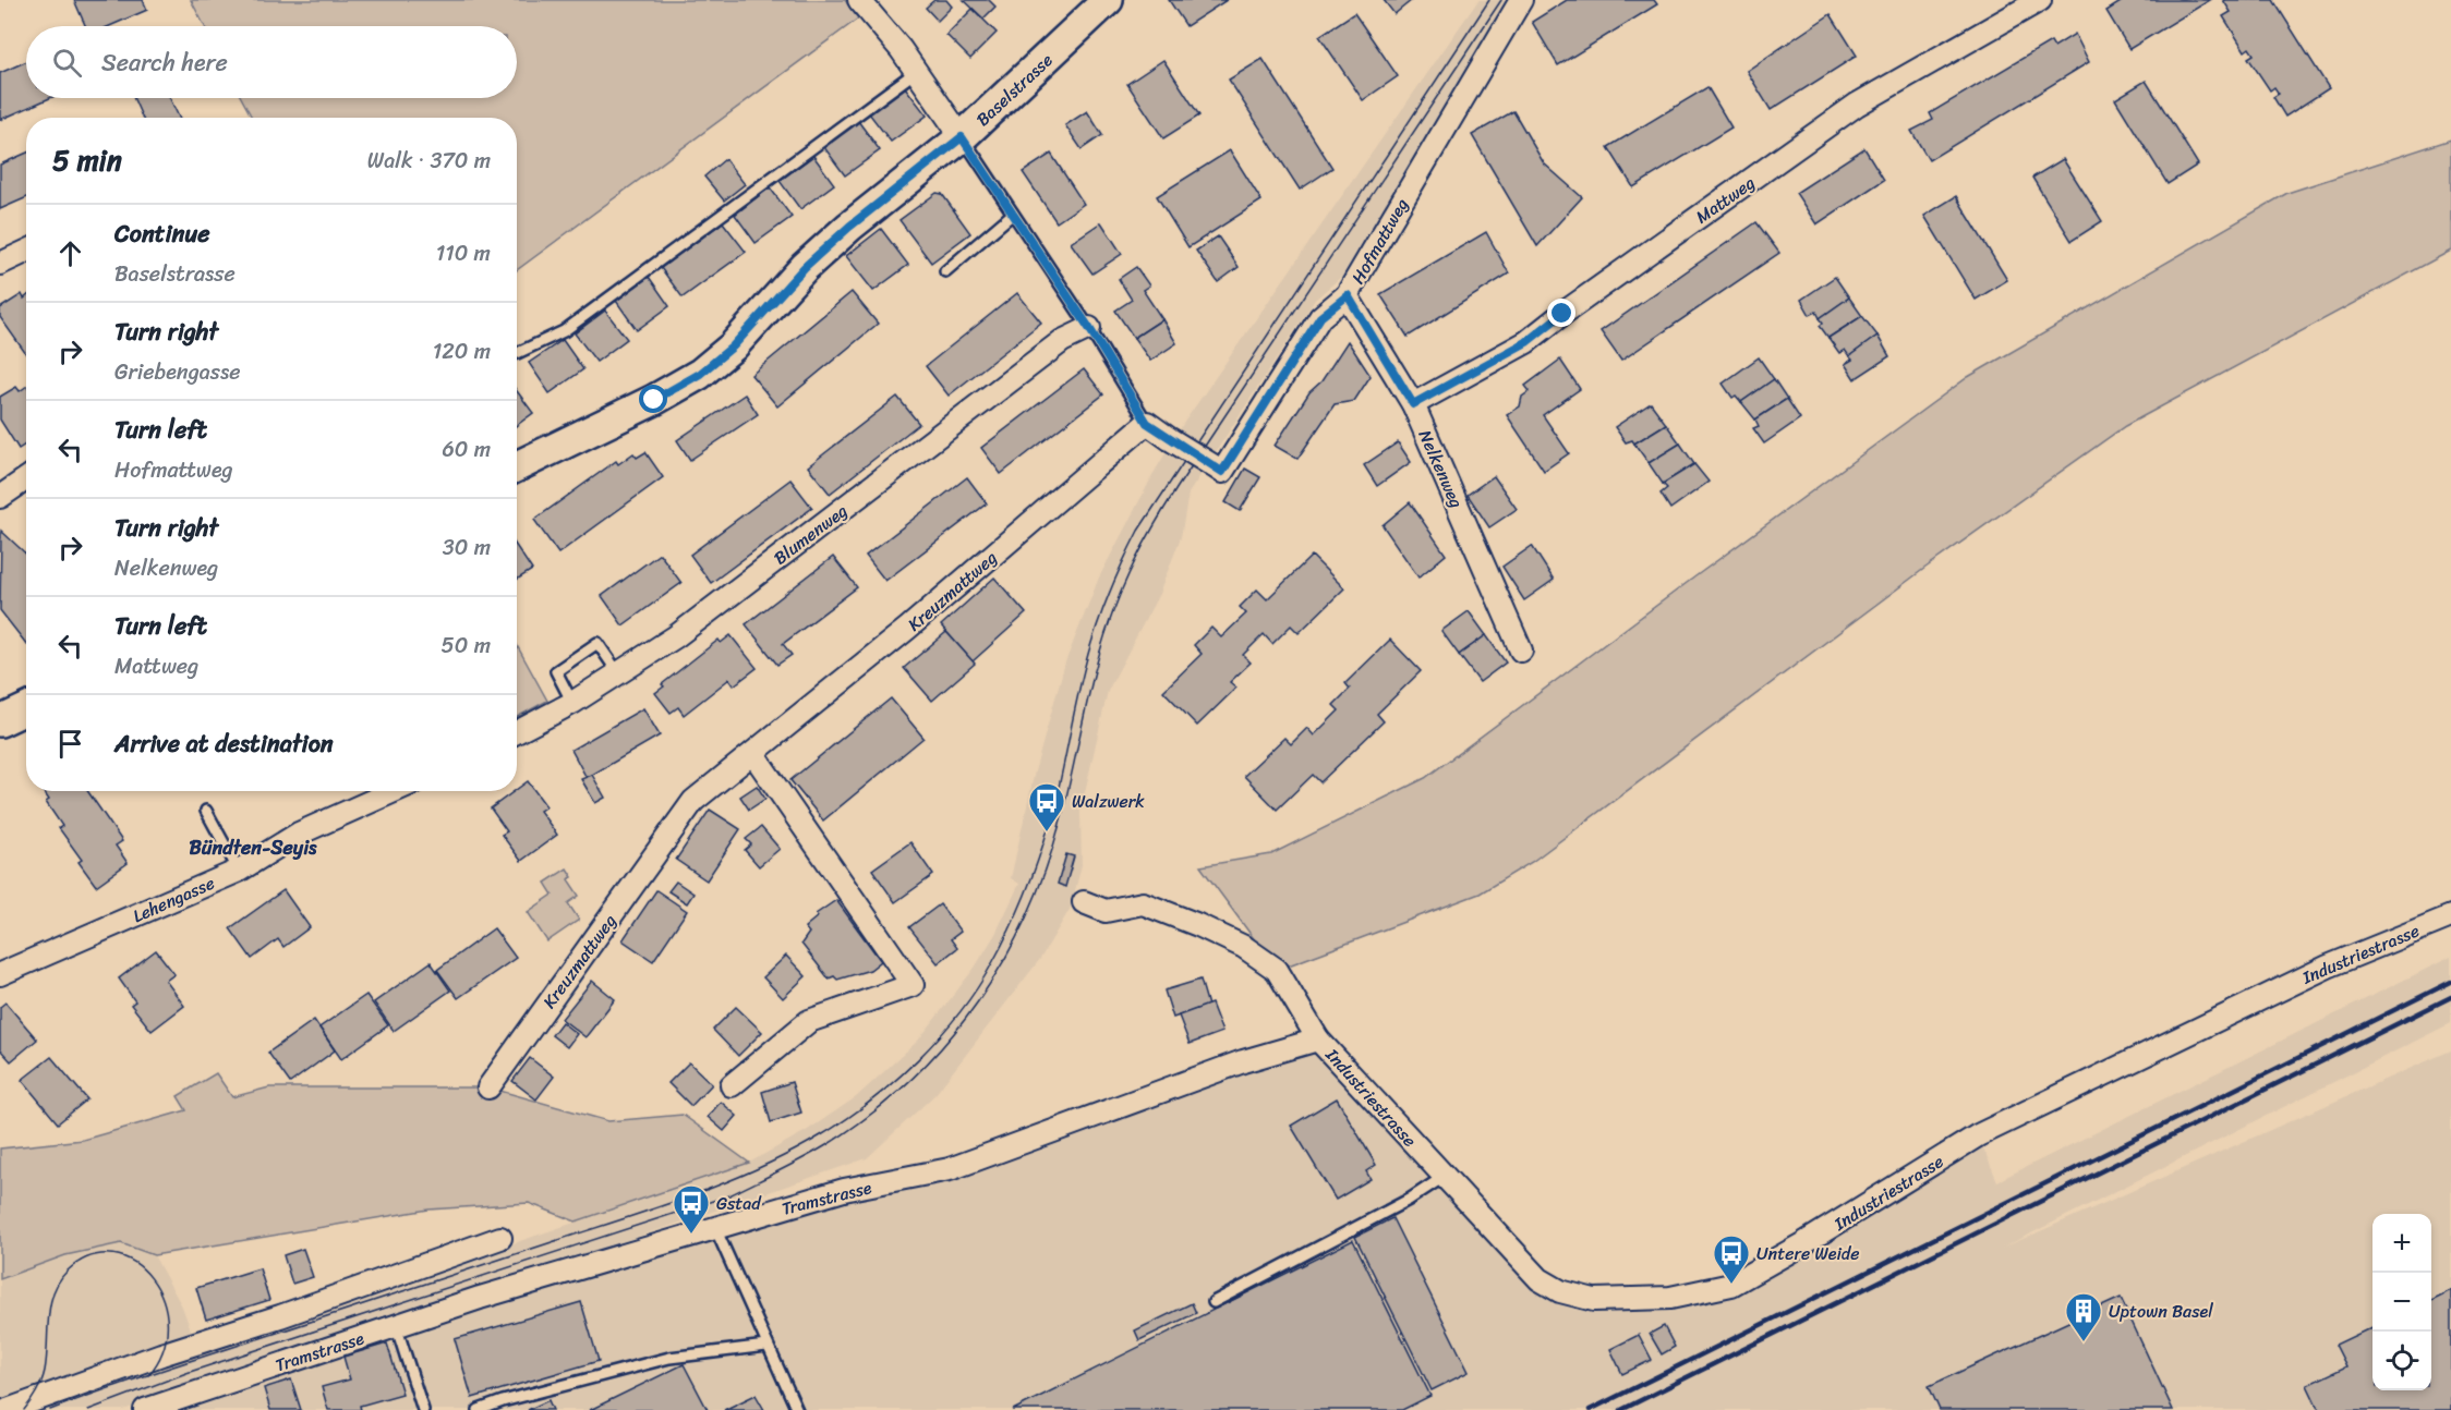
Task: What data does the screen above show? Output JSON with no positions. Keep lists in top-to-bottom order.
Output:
{
  "streets": {
    "main road": ["Baselstrasse"],
    "street": [
      "Mattweg",
      "Hofmattweg",
      "Nelkenweg",
      "Blumenweg",
      "Kreuzmattweg",
      "Lehengasse",
      "Industriestrasse",
      "Tramstrasse"
    ]
  },
  "crossings": [
    ["Mattweg", "Nelkenweg"],
    ["Hofmattweg", "Nelkenweg"],
    ["Hofmattweg", "Kreuzmattweg"],
    ["Industriestrasse", "Tramstrasse"]
  ],
  "districts": ["Bündten-Seyis"],
  "places": {
    "bus stop": ["Walzwerk", "Gstad", "Untere Weide"],
    "building": ["Uptown Basel"]
  },
  "page": {
    "search": "Search here",
    "heading": ["5 min", "Walk · 370 m"],
    "list": [
      ["Continue", "Baselstrasse", "110 m"],
      ["Turn right", "Griebengasse", "120 m"],
      ["Turn left", "Hofmattweg", "60 m"],
      ["Turn right", "Nelkenweg", "30 m"],
      ["Turn left", "Mattweg", "50 m"],
      "Arrive at destination"
    ],
    "map_buttons": ["+", "−"]
  }
}
